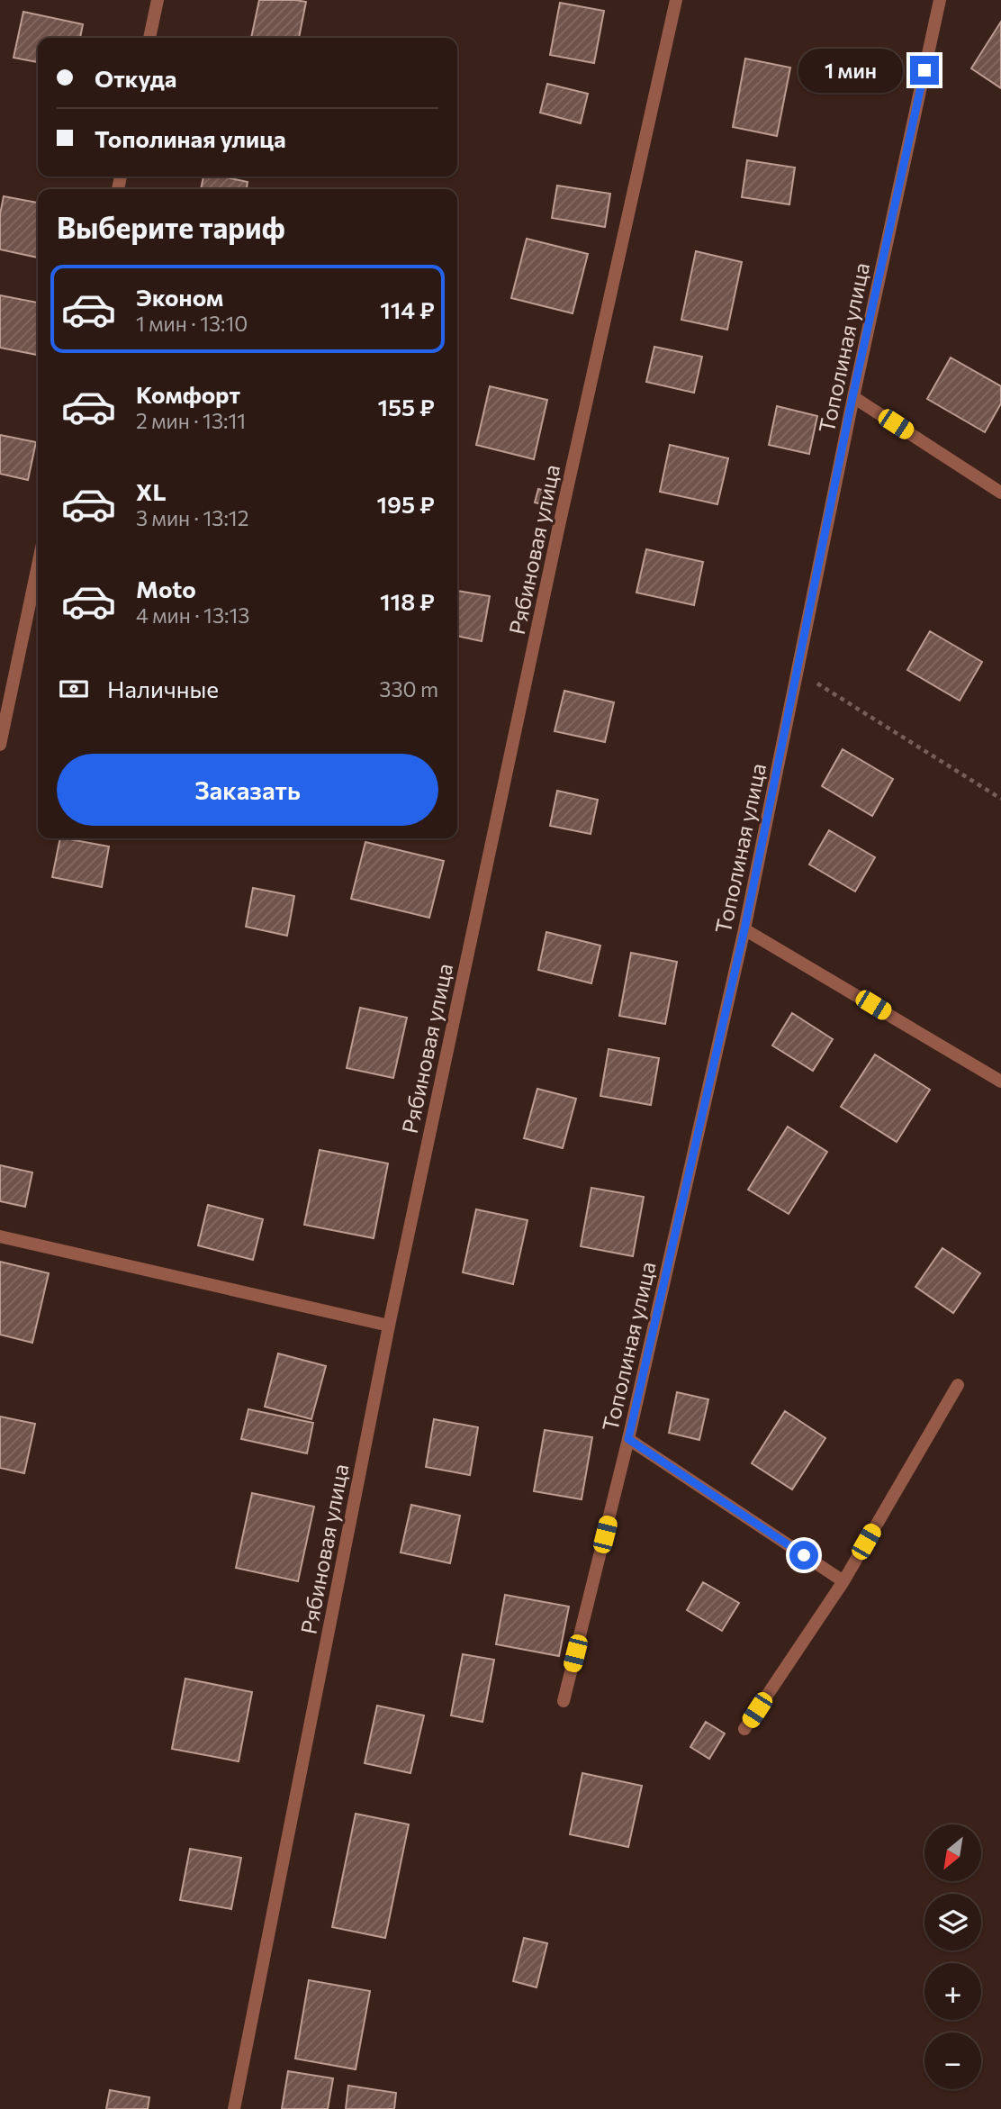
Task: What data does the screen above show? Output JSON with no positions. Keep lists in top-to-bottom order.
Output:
{
  "streets": {
    "street": ["Тополиная улица", "Рябиновая улица"]
  },
  "north": "bottom left",
  "page": {
    "banner": ["Откуда", "Тополиная улица"],
    "bubble": "1 мин",
    "heading": "Выберите тариф",
    "list": [
      {
        "name": "Эконом",
        "note": "1 мин · 13:10",
        "value": "114 ₽"
      },
      {
        "name": "Комфорт",
        "note": "2 мин · 13:11",
        "value": "155 ₽"
      },
      {
        "name": "XL",
        "note": "3 мин · 13:12",
        "value": "195 ₽"
      },
      {
        "name": "Moto",
        "note": "4 мин · 13:13",
        "value": "118 ₽"
      }
    ],
    "pay": ["Наличные", "330 m"],
    "buttons": "Заказать",
    "map_buttons": ["+", "−"]
  }
}
